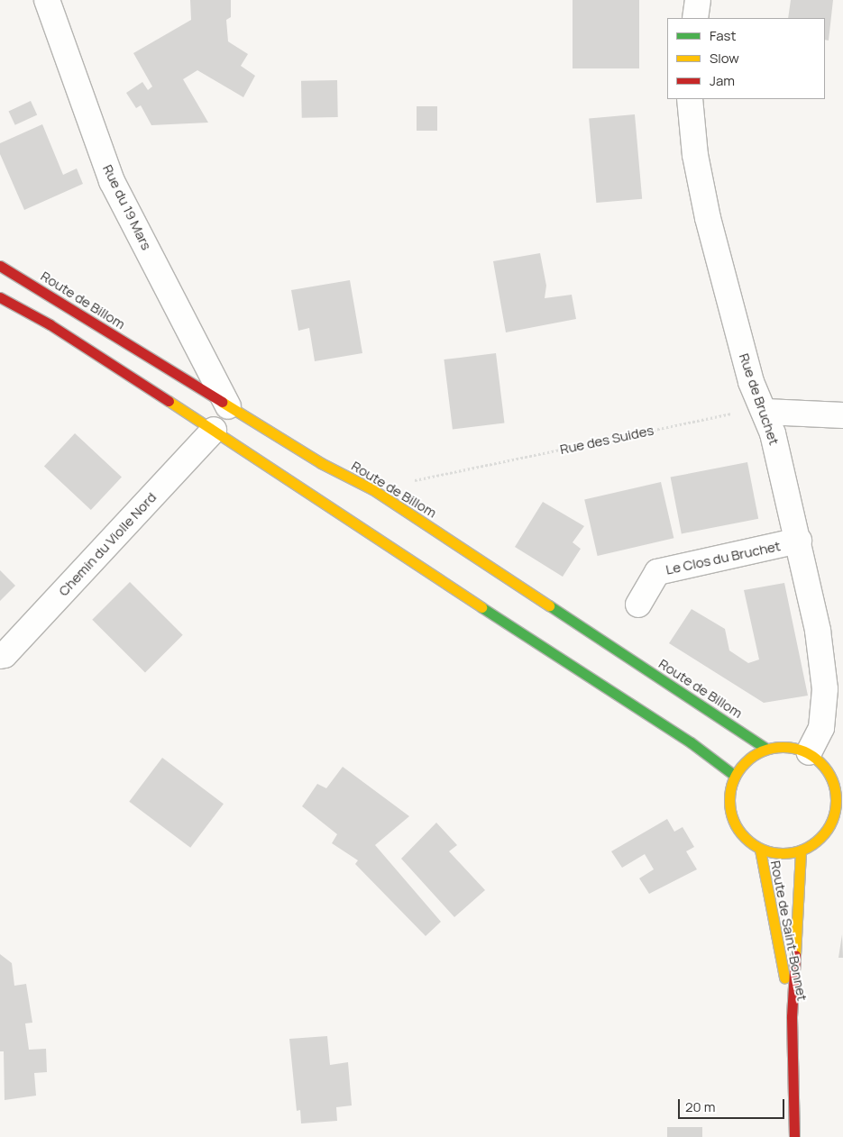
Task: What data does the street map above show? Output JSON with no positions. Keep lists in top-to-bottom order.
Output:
{
  "streets": {
    "main road": ["Route de Billom", "Route de Saint-Bonnet"],
    "street": [
      "Rue du 19 Mars",
      "Rue de Bruchet",
      "Chemin du Violle Nord",
      "Le Clos du Bruchet"
    ],
    "path": ["Rue des Suides"]
  },
  "crossings": [
    ["Rue du 19 Mars", "Route de Billom"],
    ["Route de Billom", "Rue de Bruchet"],
    ["Route de Billom", "Rue des Suides"],
    ["Route de Billom", "Route de Saint-Bonnet"],
    ["Rue de Bruchet", "Rue des Suides"],
    ["Rue de Bruchet", "Le Clos du Bruchet"],
    ["Rue de Bruchet", "Route de Saint-Bonnet"]
  ],
  "legend": ["Fast", "Slow", "Jam"],
  "scale_bar": "20 m"
}
